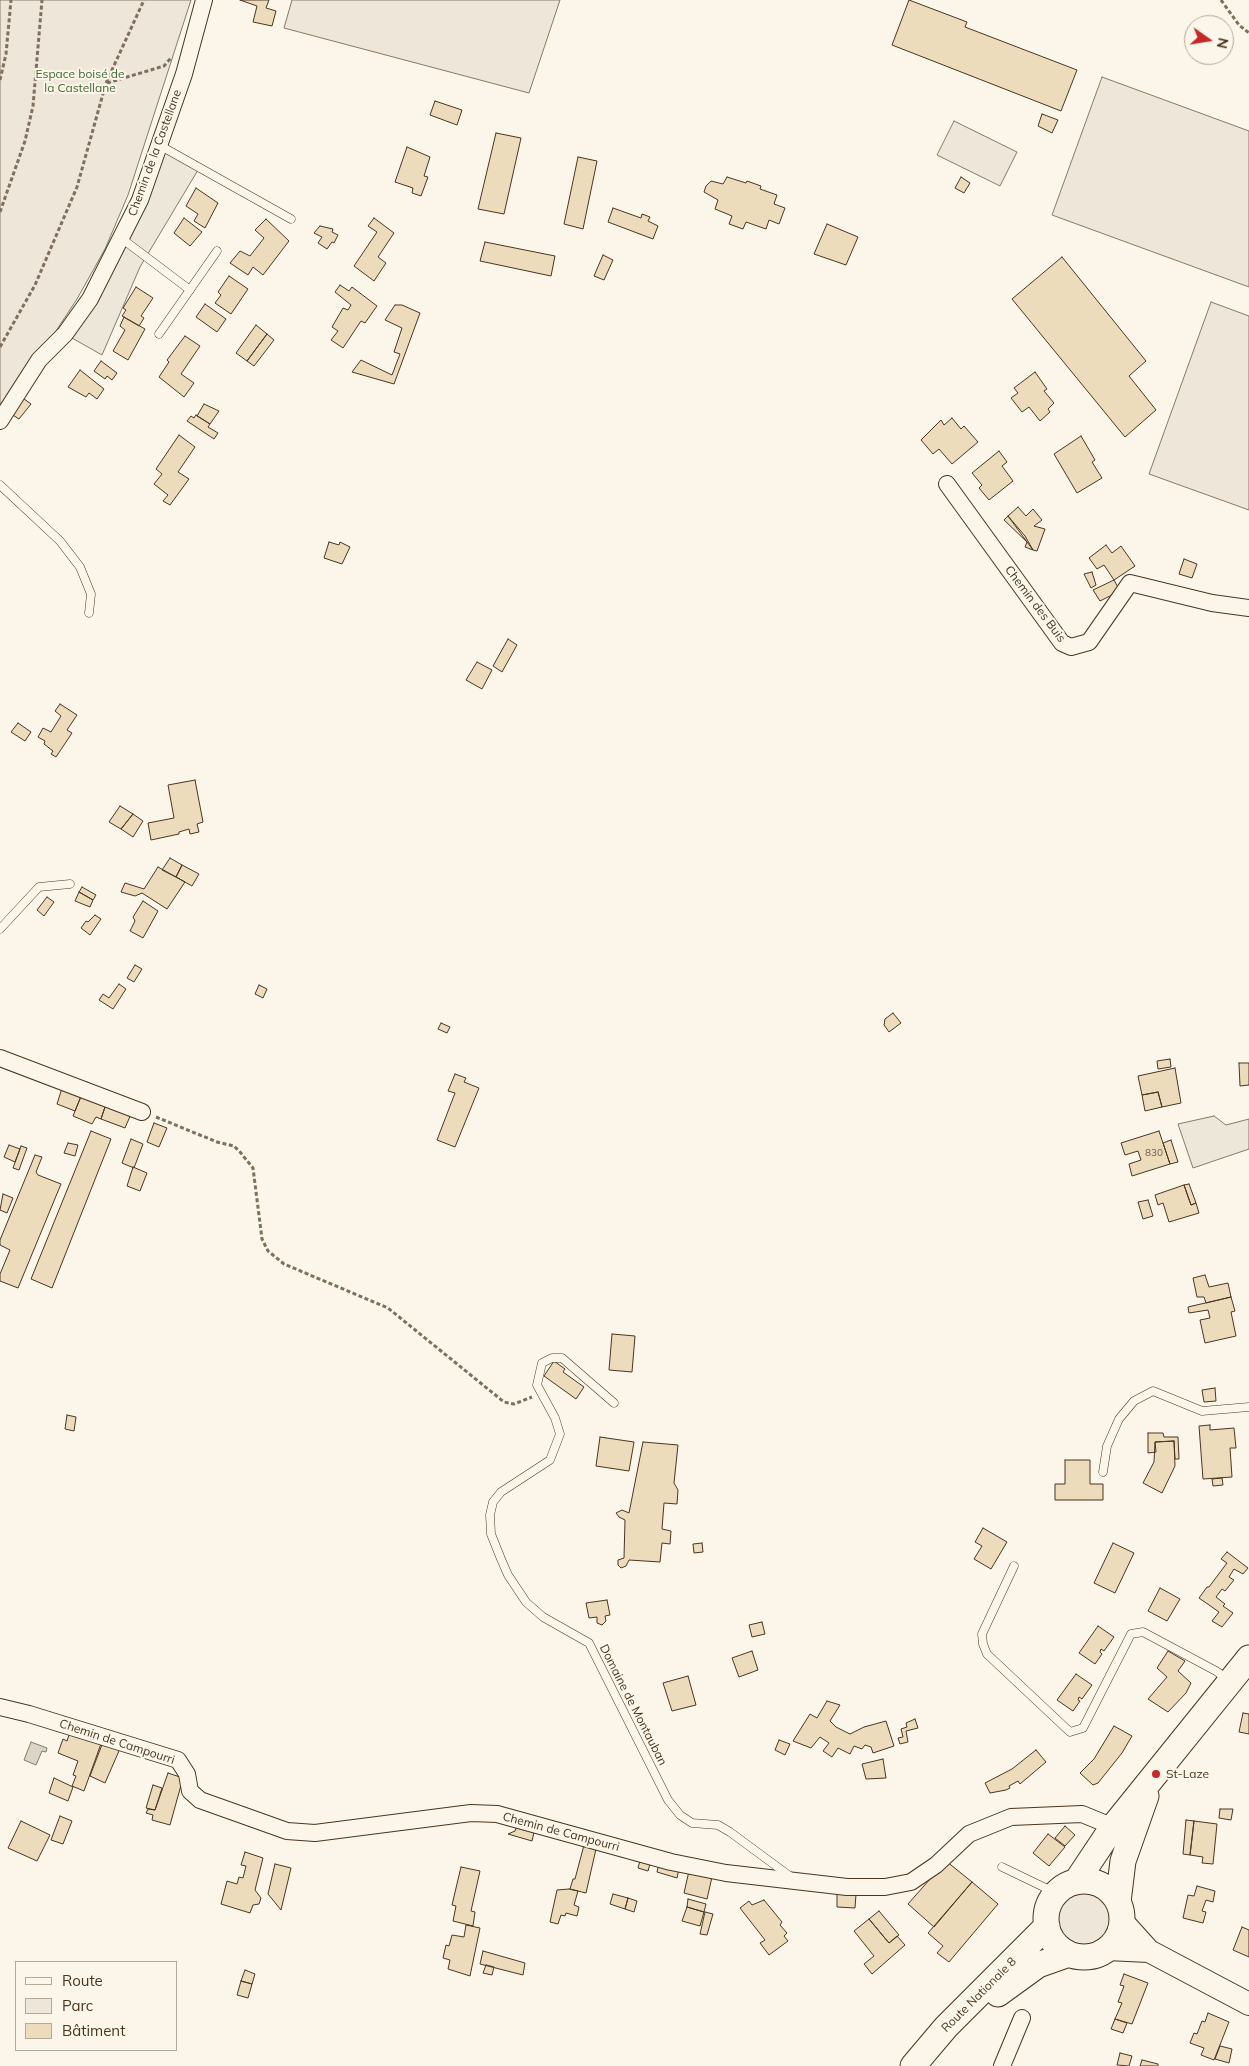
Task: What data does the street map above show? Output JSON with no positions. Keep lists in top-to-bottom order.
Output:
{
  "streets": {
    "main road": ["Route Nationale 8"],
    "street": ["Chemin de la Castellane", "Chemin des Buis", "Chemin de Campourri"],
    "lane": ["Domaine de Montauban"]
  },
  "crossings": [
    ["Domaine de Montauban", "Chemin de Campourri"]
  ],
  "parks": ["Espace boisé de la Castellane"],
  "places": ["St-Laze"],
  "house_numbers": ["830"],
  "legend": ["Route", "Parc", "Bâtiment"],
  "north": "right"
}
